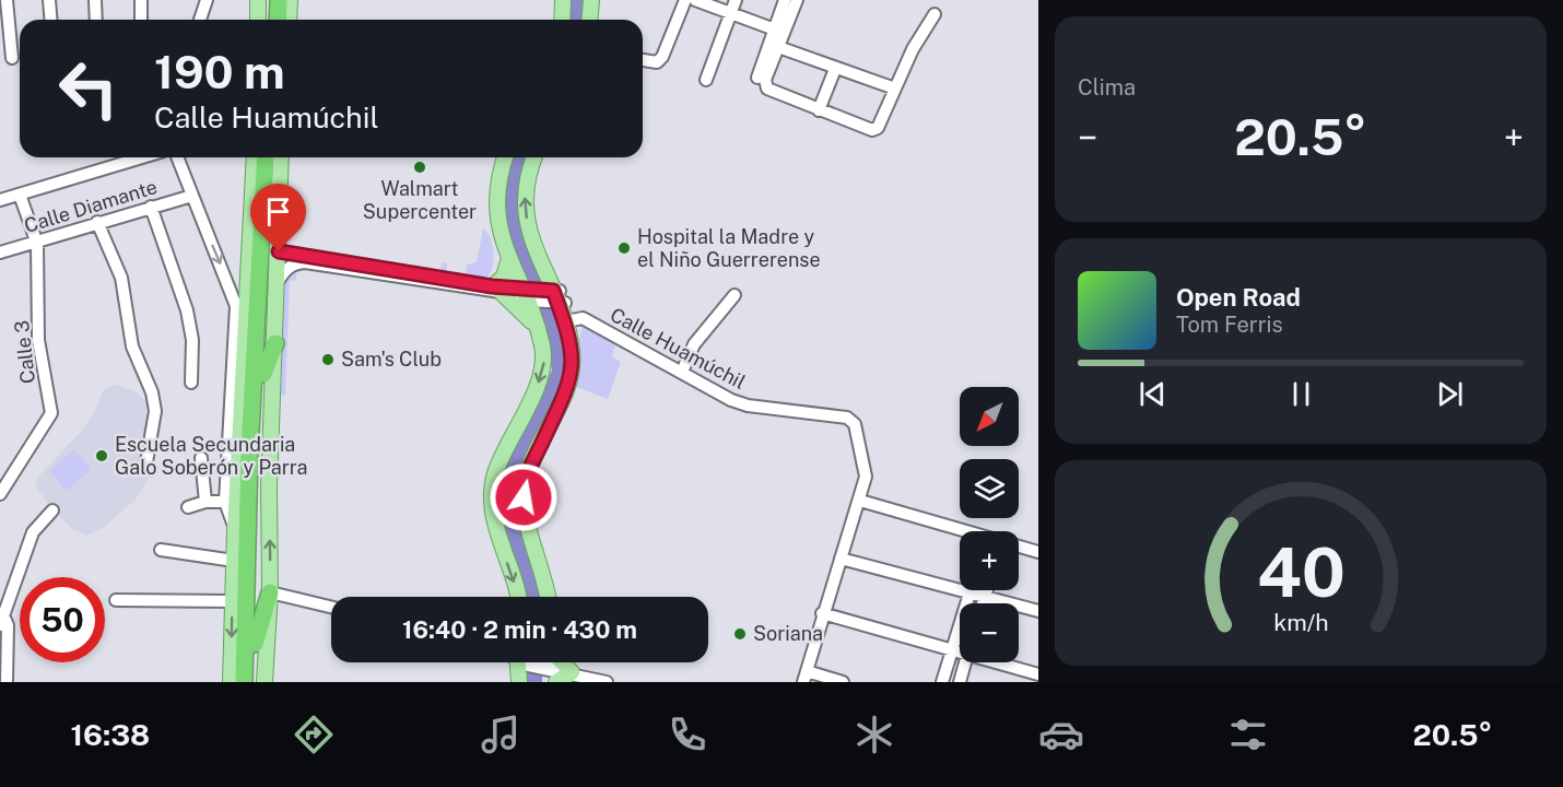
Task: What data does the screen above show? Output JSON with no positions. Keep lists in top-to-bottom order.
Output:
{
  "streets": {
    "street": ["Calle Diamante", "Calle Huamúchil", "Calle 3"]
  },
  "crossings": [
    ["Calle Diamante", "Calle 3"]
  ],
  "places": [
    "Walmart Supercenter",
    "Hospital la Madre y el Niño Guerrerense",
    "Sam's Club",
    "Escuela Secundaria Galo Soberón y Parra",
    "Soriana"
  ],
  "north": "bottom left",
  "page": {
    "tile": "Clima",
    "turn": ["190 m", "Calle Huamúchil"],
    "heat": ["−", "20.5°", "+"],
    "song": ["Open Road", "Tom Ferris"],
    "map_buttons": ["+", "−"],
    "limit": "50",
    "trip": "16:40 · 2 min · 430 m",
    "tabs": ["16:38", "20.5°"],
    "gauge": ["40", "km/h"]
  }
}
